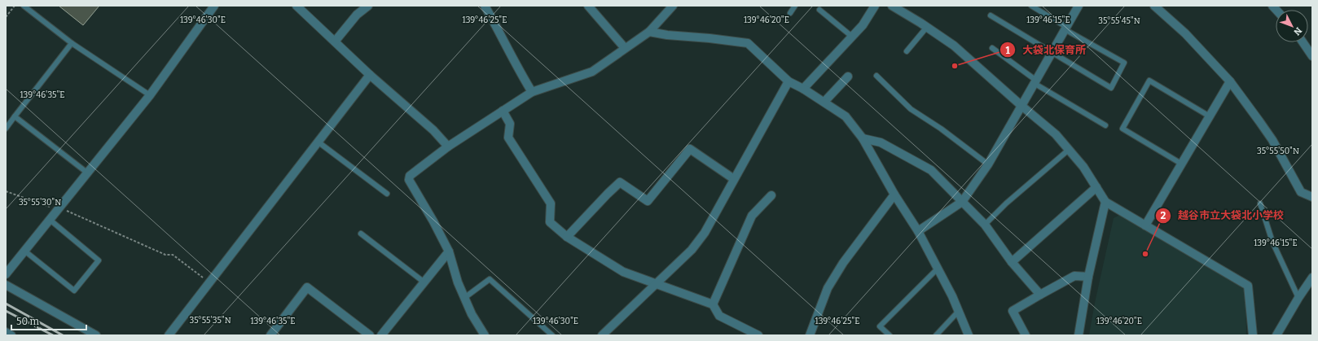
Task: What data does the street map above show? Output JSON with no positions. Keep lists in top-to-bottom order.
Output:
{
  "places": ["大袋北保育所", "越谷市立大袋北小学校"],
  "scale_bar": "50 m",
  "north": "bottom right",
  "coordinates": [
    "139°46'30\"E",
    "139°46'25\"E",
    "139°46'20\"E",
    "139°46'15\"E",
    "35°55'45\"N",
    "139°46'35\"E",
    "35°55'50\"N",
    "35°55'30\"N",
    "35°55'35\"N"
  ]
}
